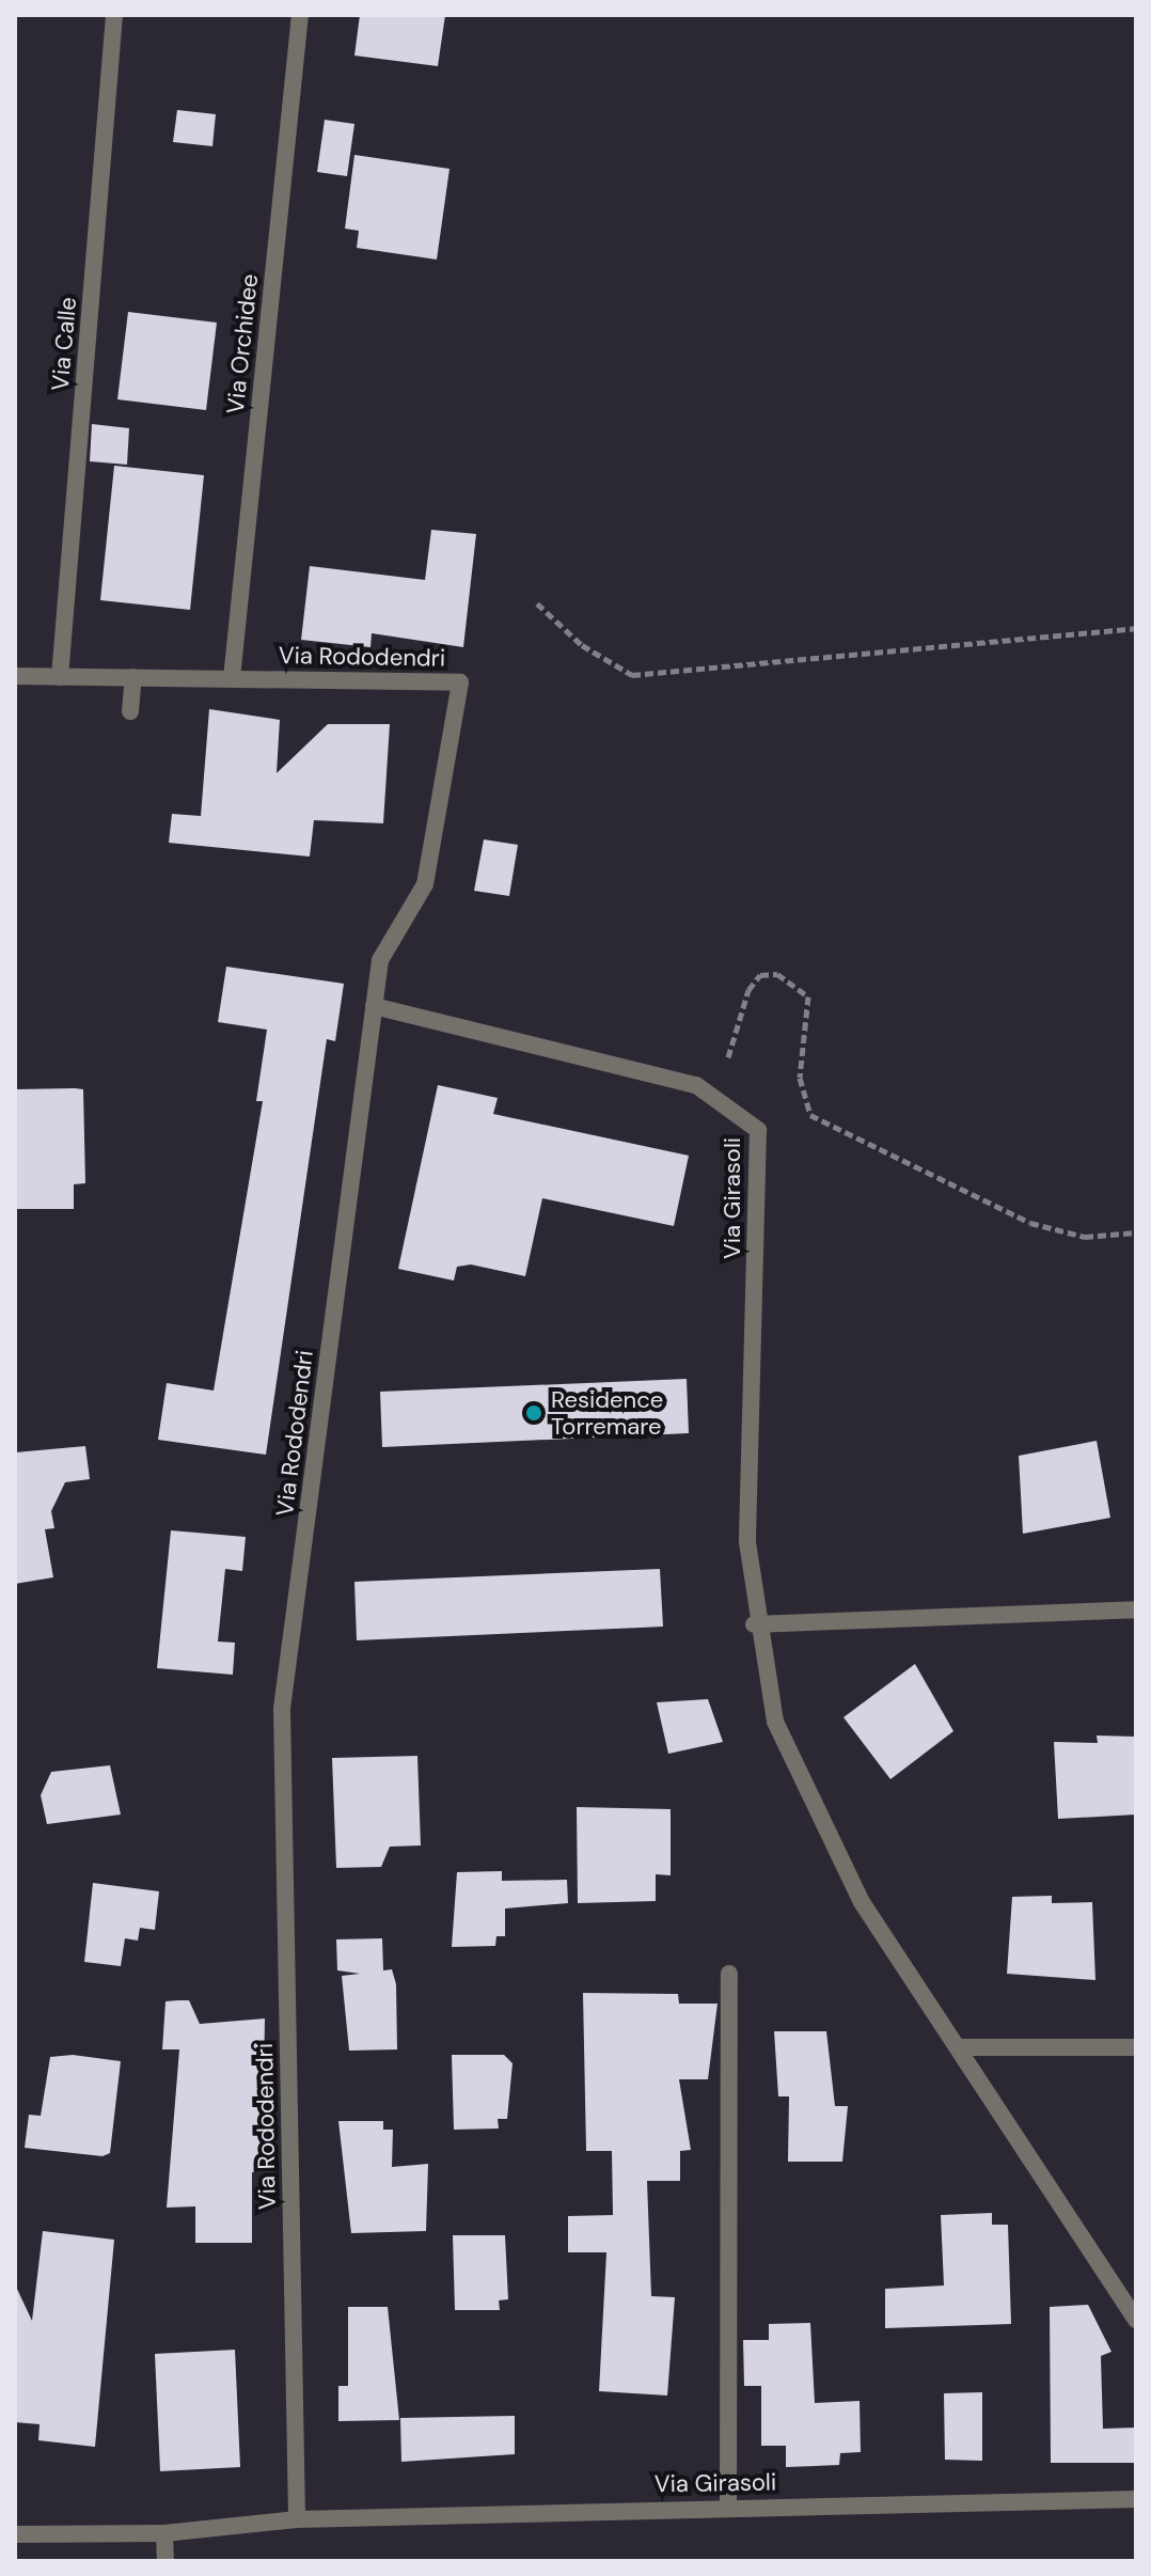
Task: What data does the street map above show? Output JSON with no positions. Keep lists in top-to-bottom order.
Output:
{
  "streets": {
    "street": [
      "Via Calle",
      "Via Orchidee",
      "Via Rododendri",
      "Via Girasoli"
    ]
  },
  "crossings": [
    ["Via Calle", "Via Rododendri"],
    ["Via Orchidee", "Via Rododendri"],
    ["Via Rododendri", "Via Girasoli"]
  ],
  "places": ["Residence Torremare"]
}
